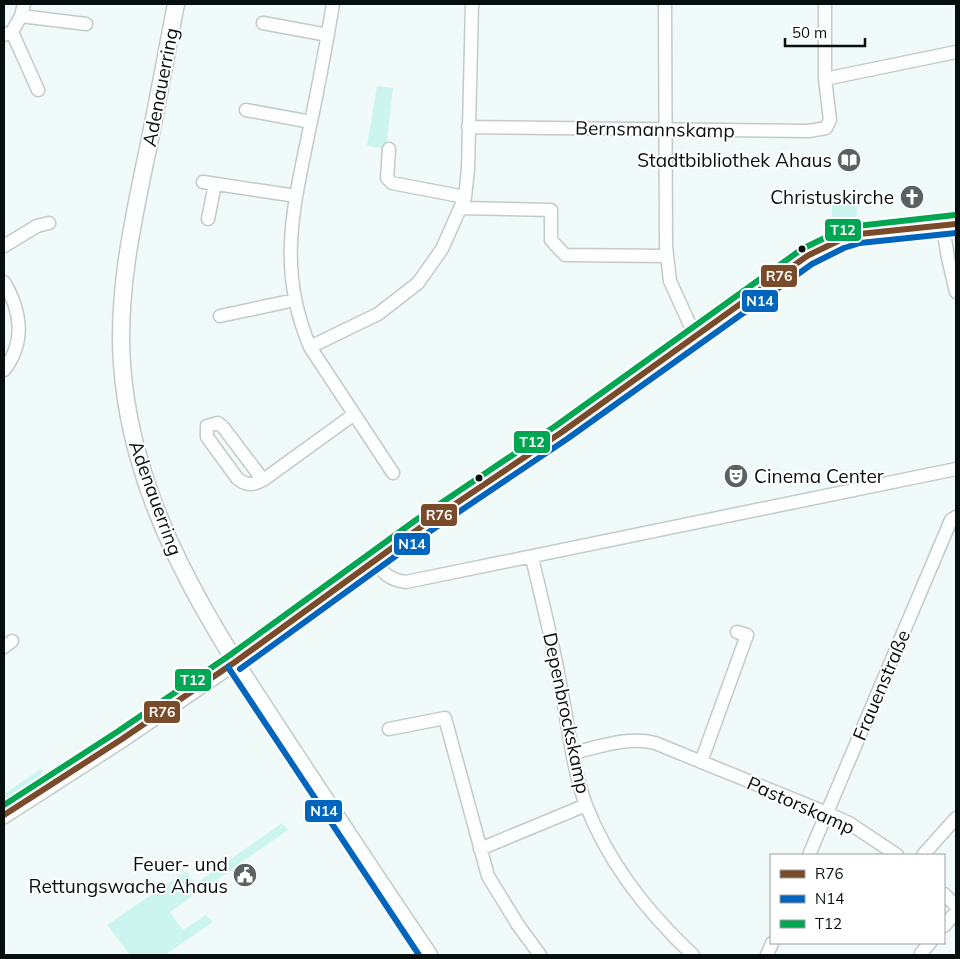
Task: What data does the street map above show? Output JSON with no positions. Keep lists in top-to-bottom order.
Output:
{
  "streets": {
    "main road": ["Adenauerring"],
    "street": [
      "Bernsmannskamp",
      "Frauenstraße",
      "Depenbrockskamp",
      "Pastorskamp"
    ]
  },
  "crossings": [
    ["Frauenstraße", "Pastorskamp"],
    ["Depenbrockskamp", "Pastorskamp"]
  ],
  "places": {
    "library": ["Stadtbibliothek Ahaus"],
    "church": ["Christuskirche"],
    "theatre": ["Cinema Center"],
    "public building": ["Feuer- und Rettungswache Ahaus"]
  },
  "lines": ["transit line T12", "transit line R76", "transit line N14"],
  "legend": ["R76", "N14", "T12"],
  "scale_bar": "50 m"
}
